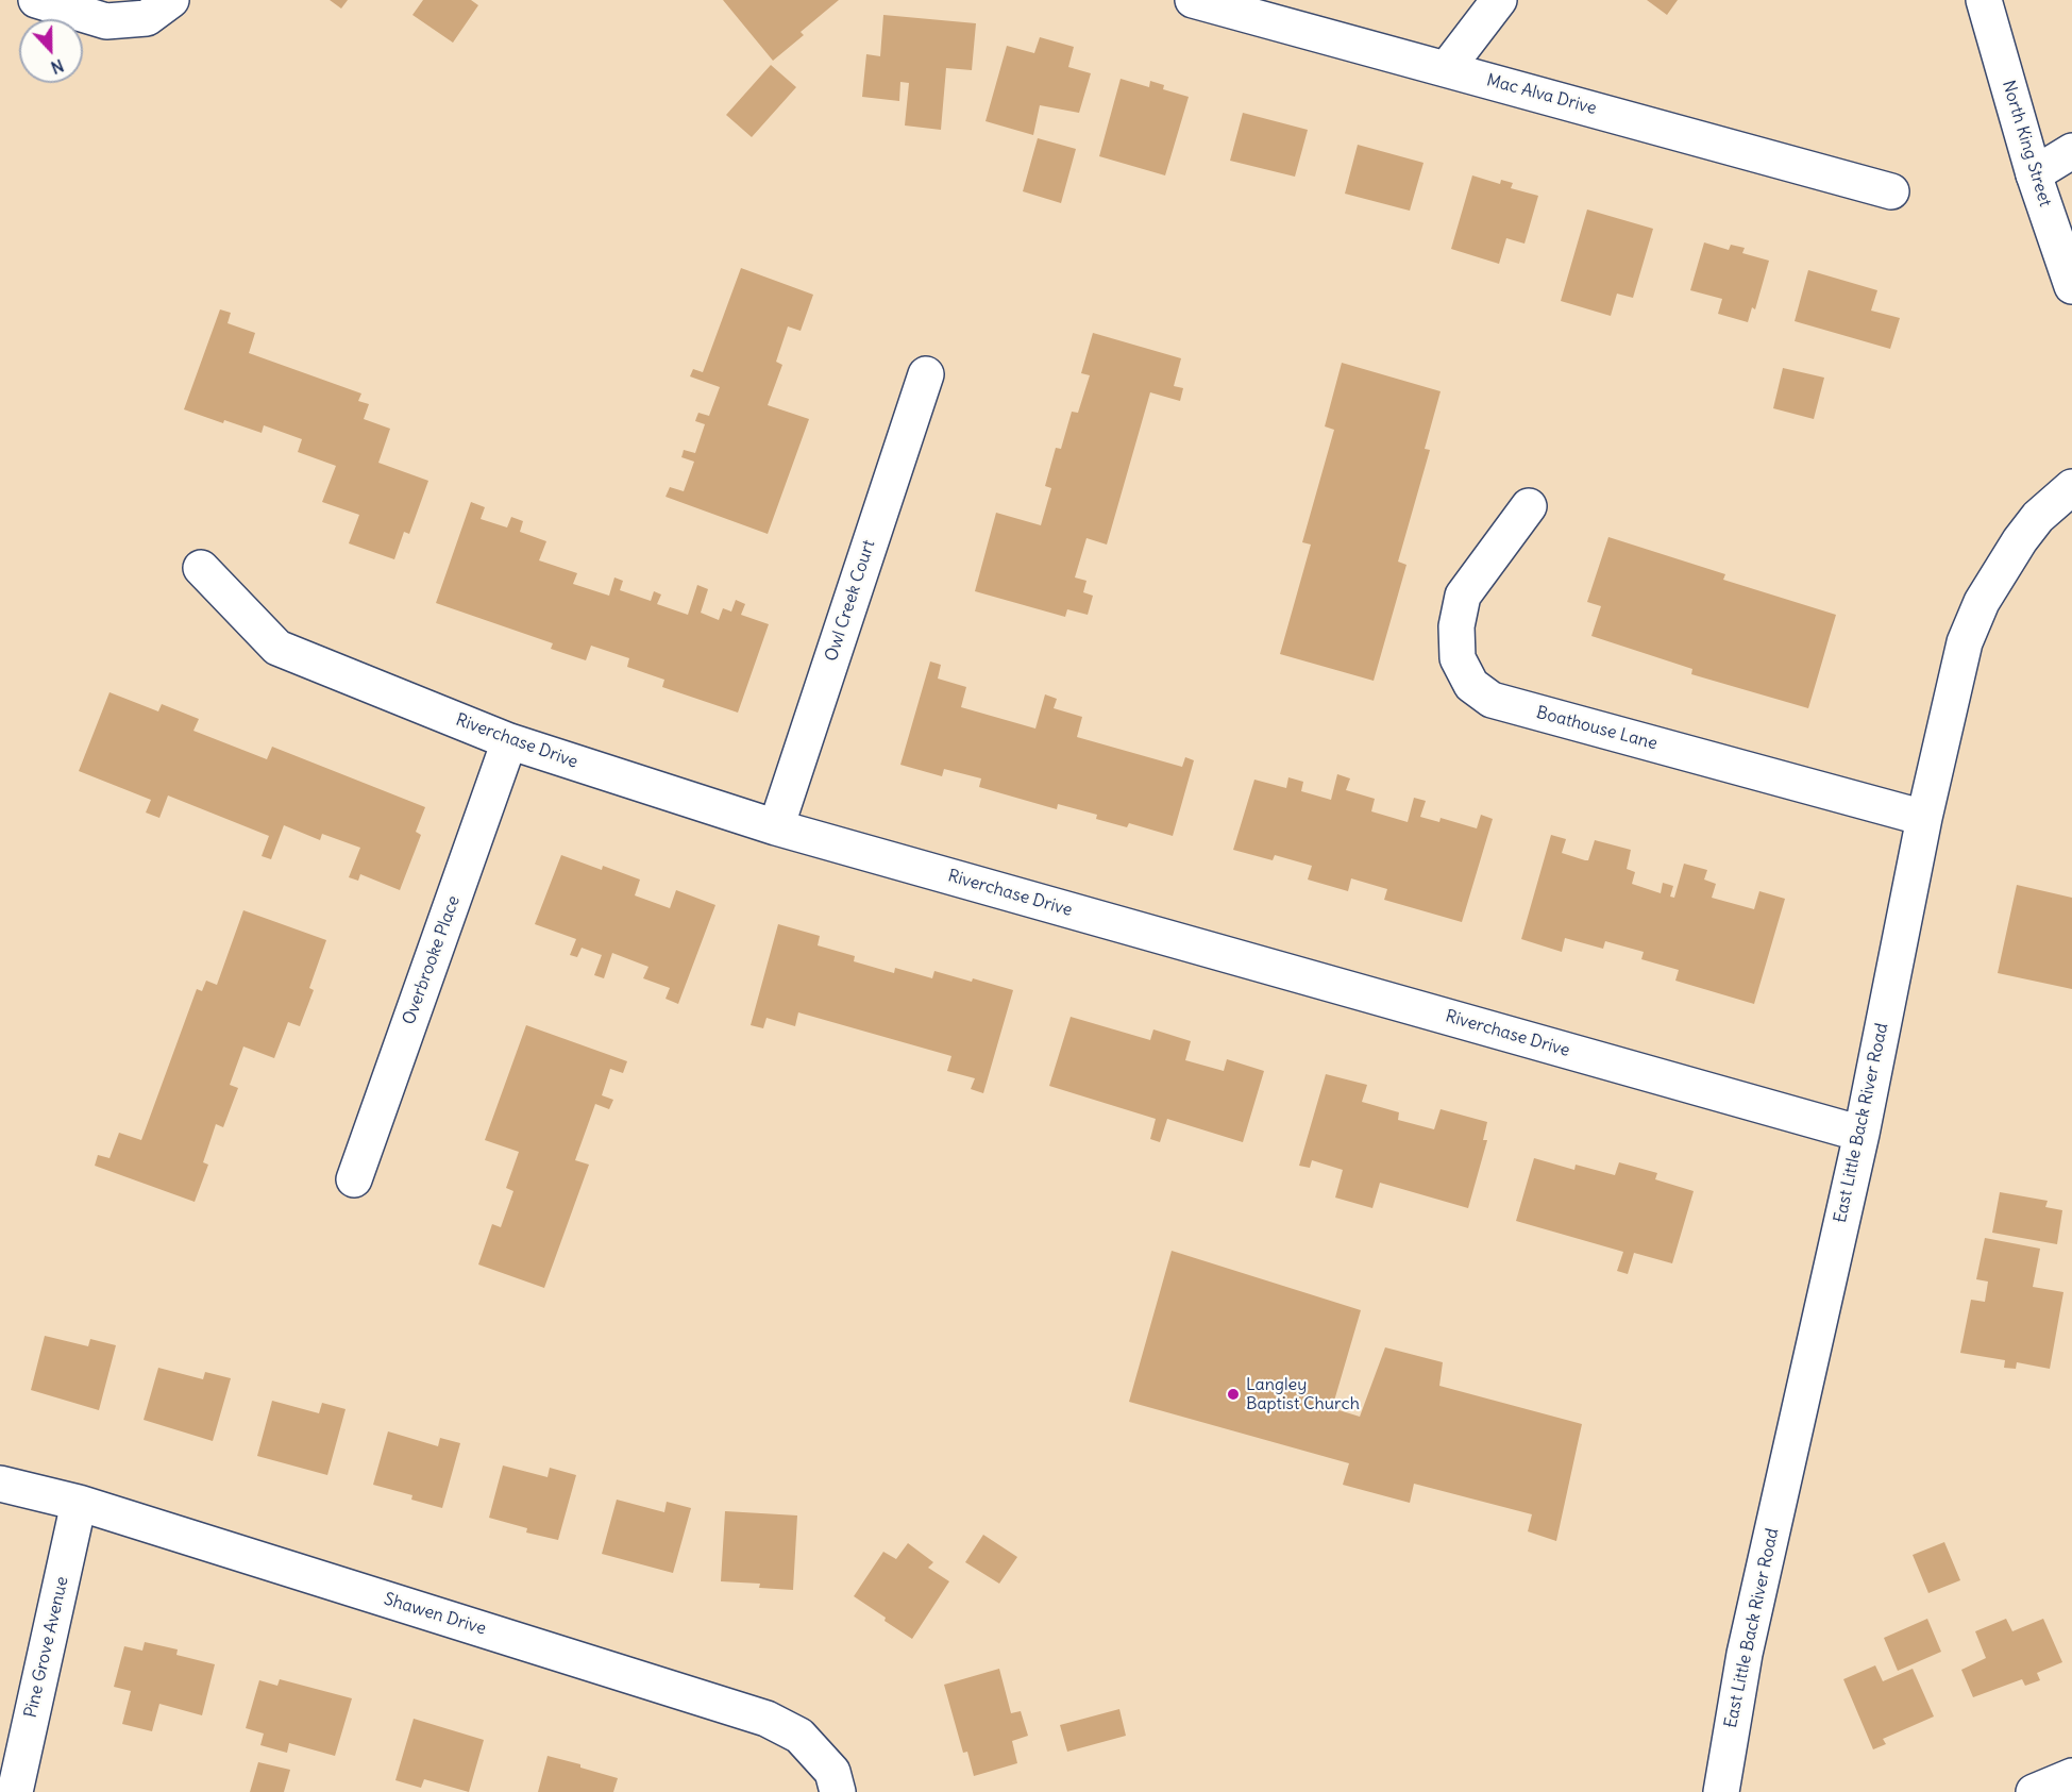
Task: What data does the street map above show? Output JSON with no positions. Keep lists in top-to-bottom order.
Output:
{
  "streets": {
    "street": [
      "Mac Alva Drive",
      "North King Street",
      "Owl Creek Court",
      "Boathouse Lane",
      "Riverchase Drive",
      "Overbrooke Place",
      "East Little Back River Road",
      "Shawen Drive",
      "Pine Grove Avenue"
    ]
  },
  "crossings": [
    ["Owl Creek Court", "Riverchase Drive"],
    ["Boathouse Lane", "East Little Back River Road"],
    ["Riverchase Drive", "Overbrooke Place"],
    ["Riverchase Drive", "East Little Back River Road"],
    ["Shawen Drive", "Pine Grove Avenue"]
  ],
  "places": ["Langley Baptist Church"],
  "north": "bottom"
}
